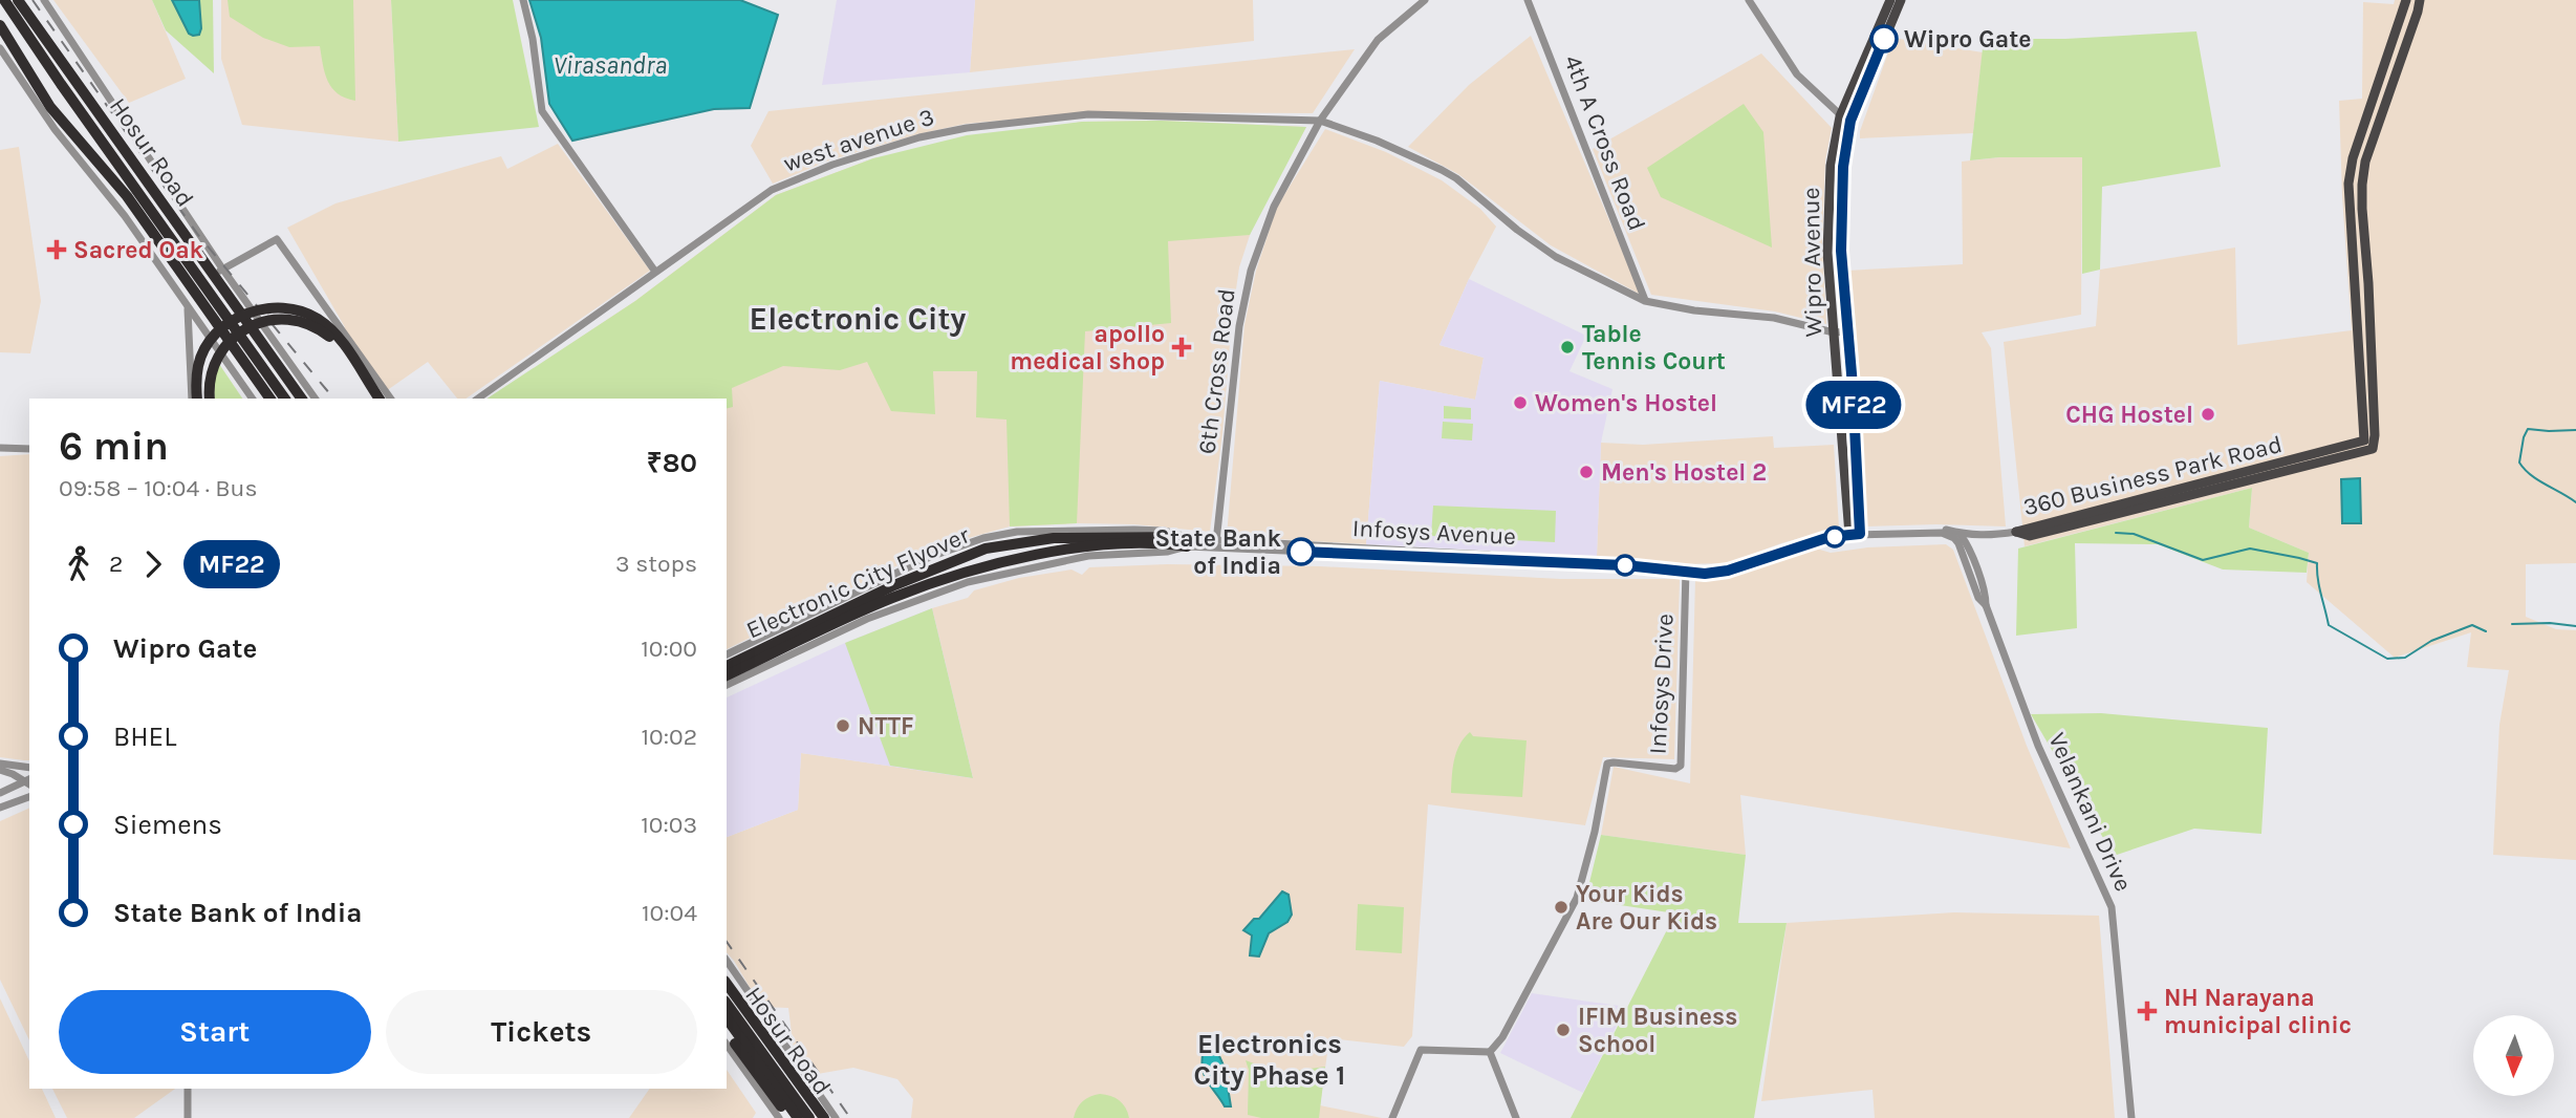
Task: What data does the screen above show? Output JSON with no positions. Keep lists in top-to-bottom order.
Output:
{
  "streets": {
    "highway": ["Hosur Road", "Electronic City Flyover"],
    "main road": ["Wipro Avenue", "360 Business Park Road"],
    "street": [
      "west avenue 3",
      "4th A Cross Road",
      "6th Cross Road",
      "Infosys Avenue",
      "Infosys Drive",
      "Velankani Drive"
    ]
  },
  "crossings": [
    ["west avenue 3", "4th A Cross Road"],
    ["west avenue 3", "Wipro Avenue"],
    ["west avenue 3", "6th Cross Road"],
    ["6th Cross Road", "Infosys Avenue"],
    ["Infosys Avenue", "Electronic City Flyover"],
    ["Infosys Avenue", "Infosys Drive"]
  ],
  "districts": ["Electronic City", "Electronics City Phase 1"],
  "water": ["Virasandra"],
  "places": {
    "other": [
      "Wipro Gate",
      "Table Tennis Court",
      "Women's Hostel",
      "CHG Hostel",
      "Men's Hostel 2",
      "State Bank of India",
      "NTTF",
      "Your Kids Are Our Kids",
      "IFIM Business School"
    ],
    "health": ["Sacred Oak", "apollo medical shop", "NH Narayana municipal clinic"]
  },
  "lines": ["bus line MF22"],
  "north": "bottom",
  "page": {
    "on_map": "MF22",
    "heading": ["6 min", "09:58 – 10:04 · Bus", "₹80"],
    "legs": ["2", "MF22", "3 stops"],
    "list": [
      {
        "name": "Wipro Gate",
        "value": "10:00"
      },
      {
        "name": "BHEL",
        "value": "10:02"
      },
      {
        "name": "Siemens",
        "value": "10:03"
      },
      {
        "name": "State Bank of India",
        "value": "10:04"
      }
    ],
    "buttons": ["Start", "Tickets"]
  }
}
